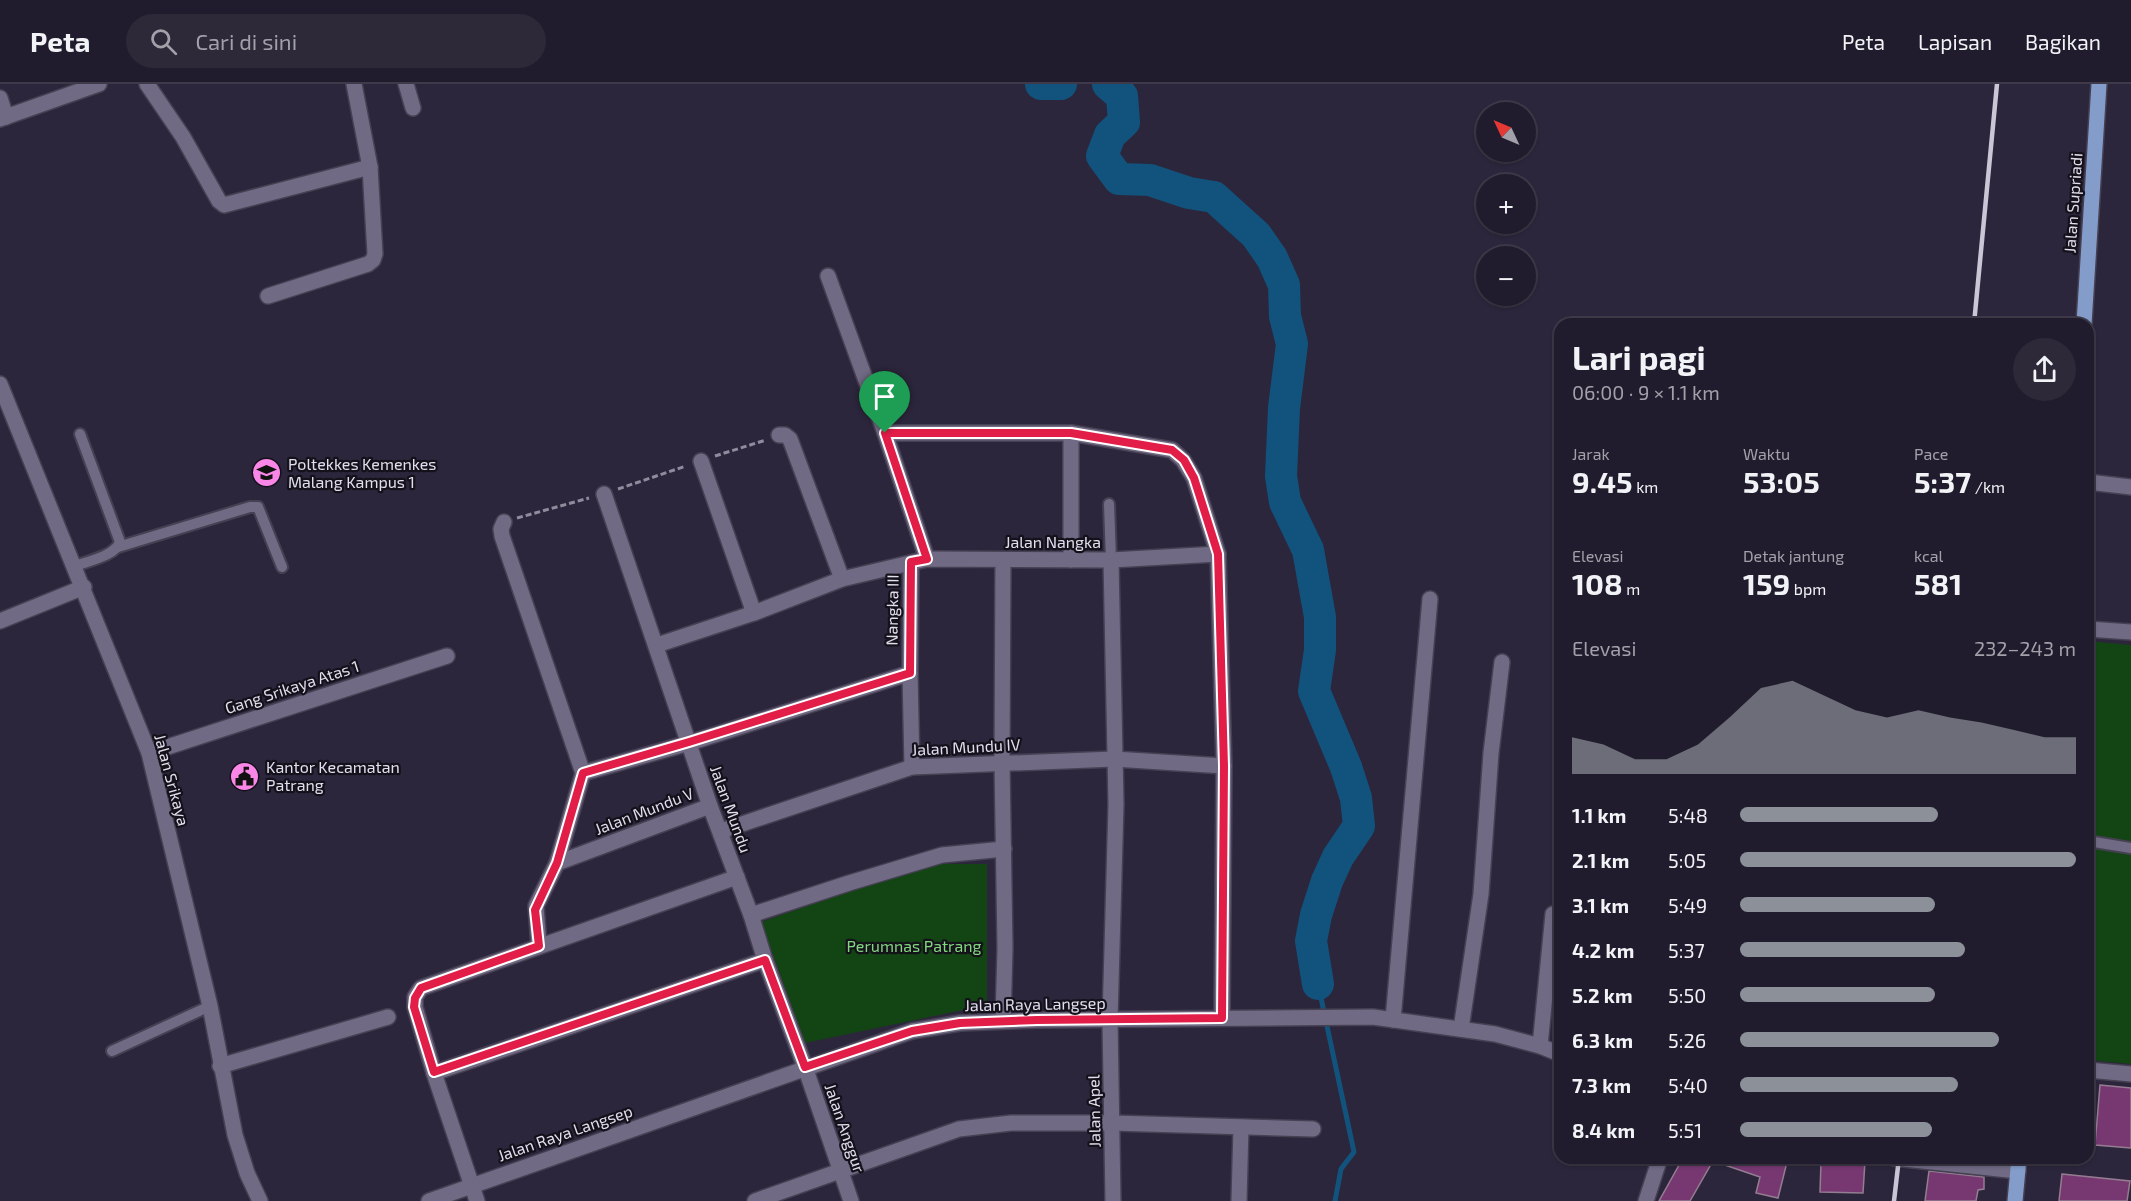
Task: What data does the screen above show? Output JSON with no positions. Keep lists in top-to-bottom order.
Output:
{
  "streets": {
    "main road": ["Jalan Supriadi"],
    "street": [
      "Jalan Nangka",
      "Nangka III",
      "Gang Srikaya Atas 1",
      "Jalan Mundu IV",
      "Jalan Srikaya",
      "Jalan Mundu",
      "Jalan Mundu V",
      "Jalan Raya Langsep",
      "Jalan Apel",
      "Jalan Anggur"
    ]
  },
  "crossings": [
    ["Jalan Nangka", "Nangka III"],
    ["Jalan Nangka", "Jalan Mundu IV"],
    ["Jalan Nangka", "Jalan Mundu"],
    ["Jalan Nangka", "Jalan Raya Langsep"],
    ["Jalan Nangka", "Jalan Apel"],
    ["Nangka III", "Jalan Mundu IV"],
    ["Gang Srikaya Atas 1", "Jalan Srikaya"],
    ["Jalan Mundu IV", "Jalan Mundu"],
    ["Jalan Mundu", "Jalan Mundu V"],
    ["Jalan Mundu", "Jalan Raya Langsep"],
    ["Jalan Mundu", "Jalan Anggur"],
    ["Jalan Raya Langsep", "Jalan Apel"],
    ["Jalan Raya Langsep", "Jalan Anggur"]
  ],
  "parks": ["Perumnas Patrang"],
  "places": {
    "school or university": ["Poltekkes Kemenkes Malang Kampus 1"],
    "public building": ["Kantor Kecamatan Patrang"]
  },
  "north": "top left",
  "page": {
    "header": "Peta",
    "search": "Cari di sini",
    "nav": ["Peta", "Lapisan", "Bagikan"],
    "map_buttons": ["+", "−"],
    "heading": ["Lari pagi", "06:00 · 9 × 1.1 km"],
    "stats": [
      ["Jarak", "9.45 km"],
      ["Waktu", "53:05"],
      ["Pace", "5:37 /km"],
      ["Elevasi", "108 m"],
      ["Detak jantung", "159 bpm"],
      ["kcal", "581"]
    ],
    "chart": ["Elevasi", "232–243 m"],
    "list": [
      {
        "name": "1.1 km",
        "note": "5:48"
      },
      {
        "name": "2.1 km",
        "note": "5:05"
      },
      {
        "name": "3.1 km",
        "note": "5:49"
      },
      {
        "name": "4.2 km",
        "note": "5:37"
      },
      {
        "name": "5.2 km",
        "note": "5:50"
      },
      {
        "name": "6.3 km",
        "note": "5:26"
      },
      {
        "name": "7.3 km",
        "note": "5:40"
      },
      {
        "name": "8.4 km",
        "note": "5:51"
      }
    ]
  }
}
